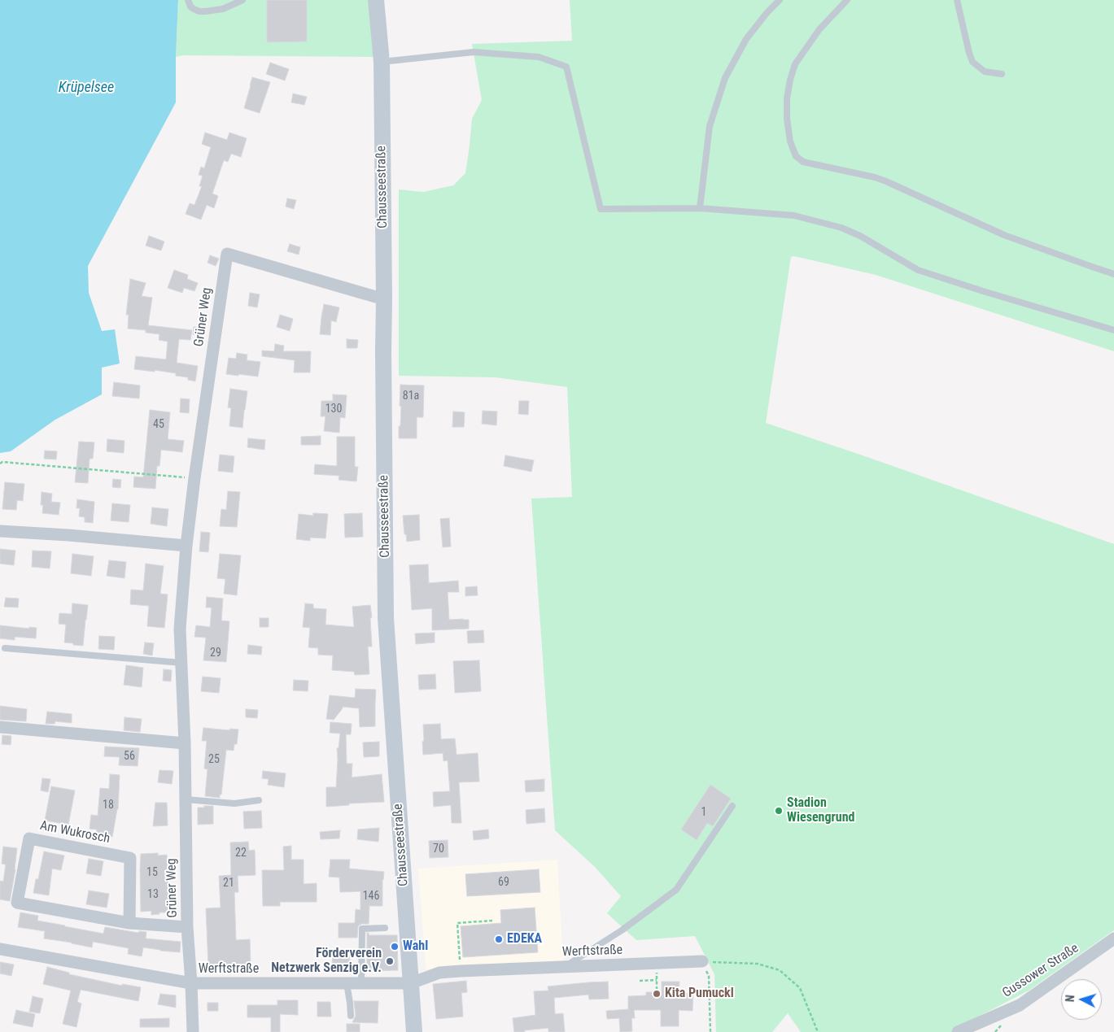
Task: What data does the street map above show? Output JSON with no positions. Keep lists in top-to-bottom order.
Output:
{
  "streets": {
    "main road": ["Chausseestraße"],
    "street": [
      "Grüner Weg",
      "Am Wukrosch",
      "Werftstraße",
      "Gussower Straße"
    ]
  },
  "crossings": [
    ["Chausseestraße", "Grüner Weg"],
    ["Chausseestraße", "Werftstraße"],
    ["Grüner Weg", "Am Wukrosch"],
    ["Grüner Weg", "Werftstraße"]
  ],
  "water": ["Krüpelsee"],
  "places": [
    "Stadion Wiesengrund",
    "EDEKA",
    "Wahl",
    "Förderverein Netzwerk Senzig e.V.",
    "Kita Pumuckl"
  ],
  "house_numbers": [
    "81a",
    "130",
    "45",
    "29",
    "56",
    "25",
    "18",
    "1",
    "70",
    "22",
    "15",
    "69",
    "21",
    "13",
    "146"
  ],
  "north": "left"
}
